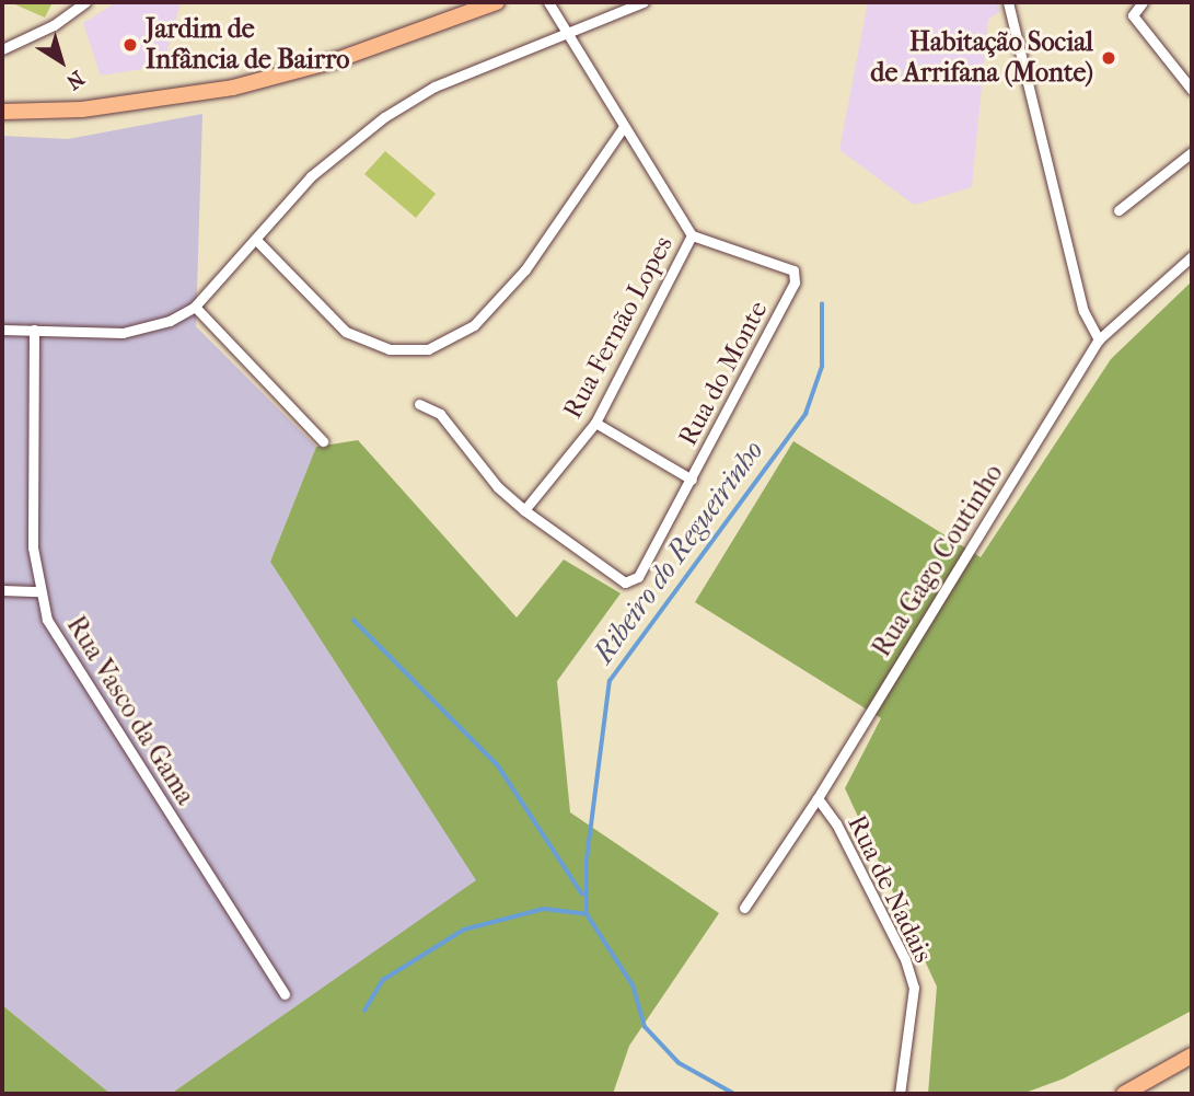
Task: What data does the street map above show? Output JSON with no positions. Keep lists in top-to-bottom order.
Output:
{
  "streets": {
    "street": [
      "Rua Fernão Lopes",
      "Rua do Monte",
      "Rua Gago Coutinho",
      "Rua Vasco da Gama",
      "Rua de Nadais"
    ]
  },
  "crossings": [
    ["Rua Fernão Lopes", "Rua do Monte"],
    ["Rua Gago Coutinho", "Rua de Nadais"]
  ],
  "water": ["Ribeiro do Regueirinho"],
  "places": ["Jardim de Infância de Bairro", "Habitação Social de Arrifana (Monte)"],
  "north": "bottom right"
}
